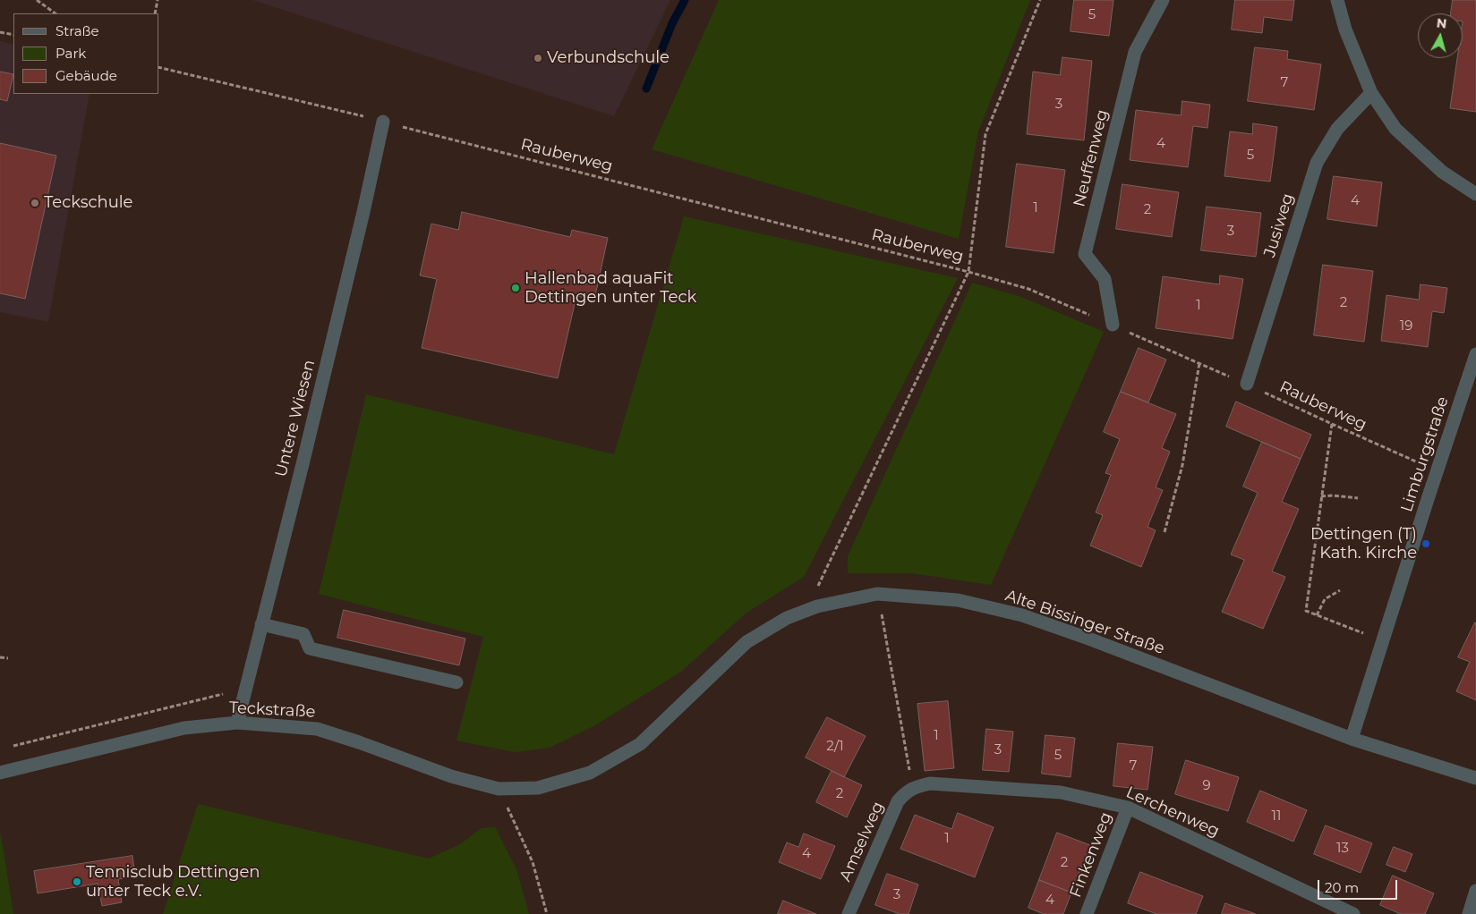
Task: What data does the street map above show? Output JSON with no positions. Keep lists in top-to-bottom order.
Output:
{
  "streets": {
    "street": [
      "Neuffenweg",
      "Jusiweg",
      "Untere Wiesen",
      "Limburgstraße",
      "Alte Bissinger Straße",
      "Teckstraße",
      "Lerchenweg",
      "Amselweg",
      "Finkenweg"
    ],
    "path": ["Rauberweg"]
  },
  "crossings": [
    ["Rauberweg", "Neuffenweg"],
    ["Rauberweg", "Jusiweg"],
    ["Rauberweg", "Untere Wiesen"],
    ["Rauberweg", "Limburgstraße"],
    ["Rauberweg", "Alte Bissinger Straße"],
    ["Untere Wiesen", "Teckstraße"],
    ["Limburgstraße", "Alte Bissinger Straße"],
    ["Alte Bissinger Straße", "Teckstraße"],
    ["Lerchenweg", "Amselweg"],
    ["Lerchenweg", "Finkenweg"]
  ],
  "places": [
    "Verbundschule",
    "Teckschule",
    "Hallenbad aquaFit Dettingen unter Teck",
    "Dettingen (T) Kath. Kirche",
    "Tennisclub Dettingen unter Teck e.V."
  ],
  "house_numbers": [
    "5",
    "7",
    "3",
    "4",
    "5",
    "4",
    "1",
    "2",
    "3",
    "2",
    "1",
    "19",
    "1",
    "2/1",
    "3",
    "5",
    "7",
    "9",
    "2",
    "11",
    "1",
    "13",
    "4",
    "2",
    "3",
    "4"
  ],
  "legend": ["Straße", "Park", "Gebäude"],
  "scale_bar": "20 m",
  "north": "top"
}
